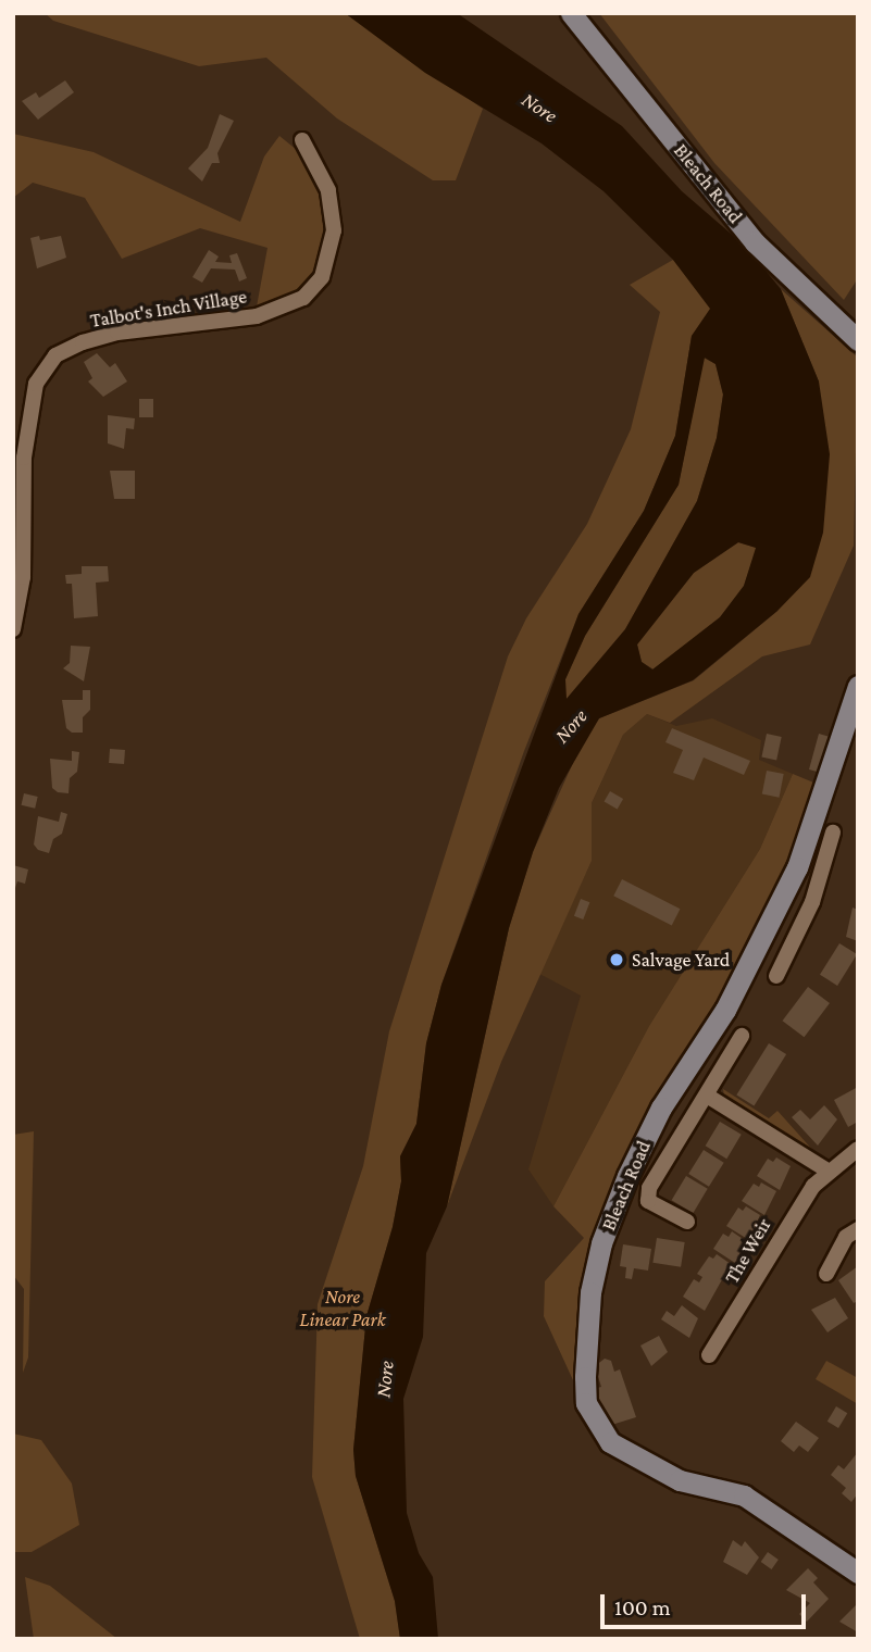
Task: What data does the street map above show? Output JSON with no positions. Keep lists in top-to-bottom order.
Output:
{
  "streets": {
    "street": ["Bleach Road", "Talbot's Inch Village", "The Weir"]
  },
  "water": ["Nore"],
  "parks": ["Nore Linear Park"],
  "places": ["Salvage Yard"],
  "scale_bar": "100 m"
}
